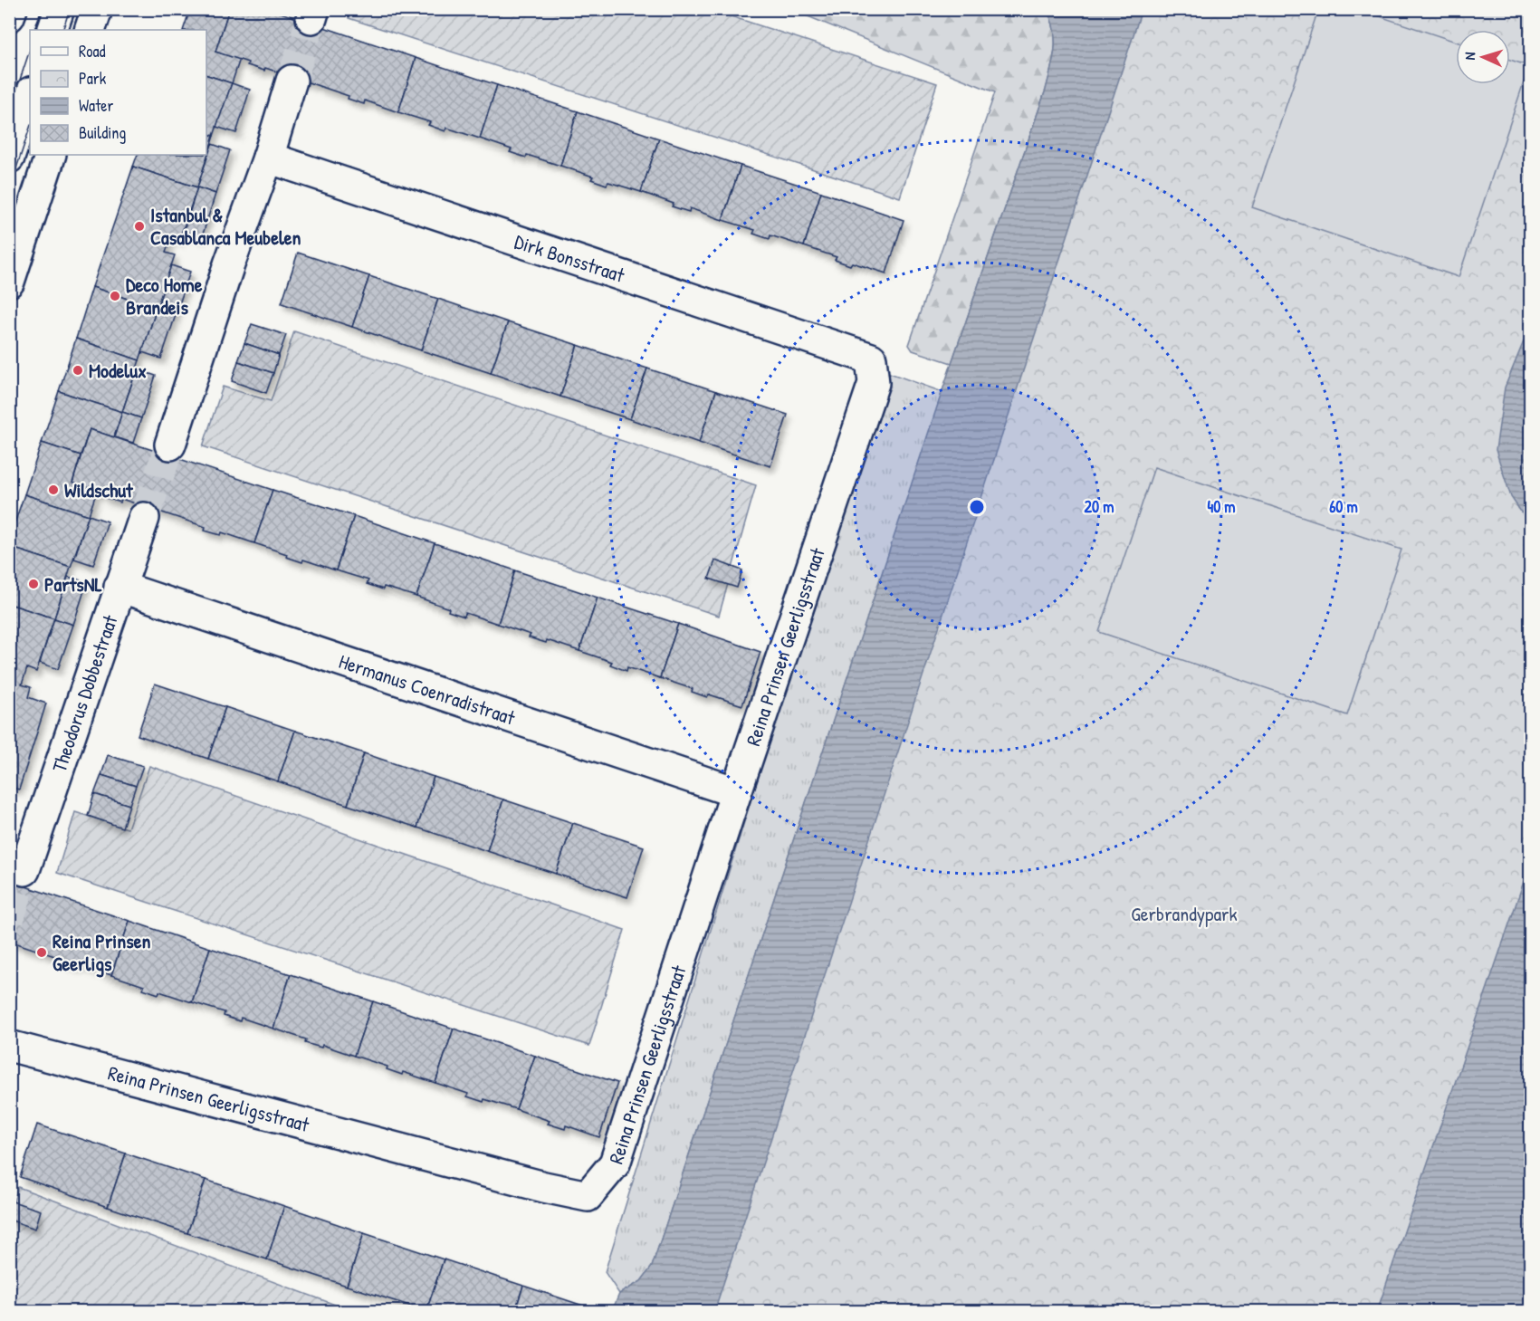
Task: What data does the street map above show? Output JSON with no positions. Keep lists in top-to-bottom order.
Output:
{
  "streets": {
    "street": [
      "Dirk Bonsstraat",
      "Reina Prinsen Geerligsstraat",
      "Hermanus Coenradistraat",
      "Theodorus Dobbestraat"
    ]
  },
  "crossings": [
    ["Dirk Bonsstraat", "Reina Prinsen Geerligsstraat"],
    ["Reina Prinsen Geerligsstraat", "Hermanus Coenradistraat"],
    ["Hermanus Coenradistraat", "Theodorus Dobbestraat"]
  ],
  "parks": ["Gerbrandypark"],
  "places": [
    "Istanbul & Casablanca Meubelen",
    "Deco Home Brandeis",
    "Modelux",
    "Wildschut",
    "PartsNL",
    "Reina Prinsen Geerligs"
  ],
  "legend": [
    "Road",
    "Park",
    "Water",
    "Building"
  ],
  "north": "left",
  "rings": ["20 m", "40 m", "60 m"]
}
